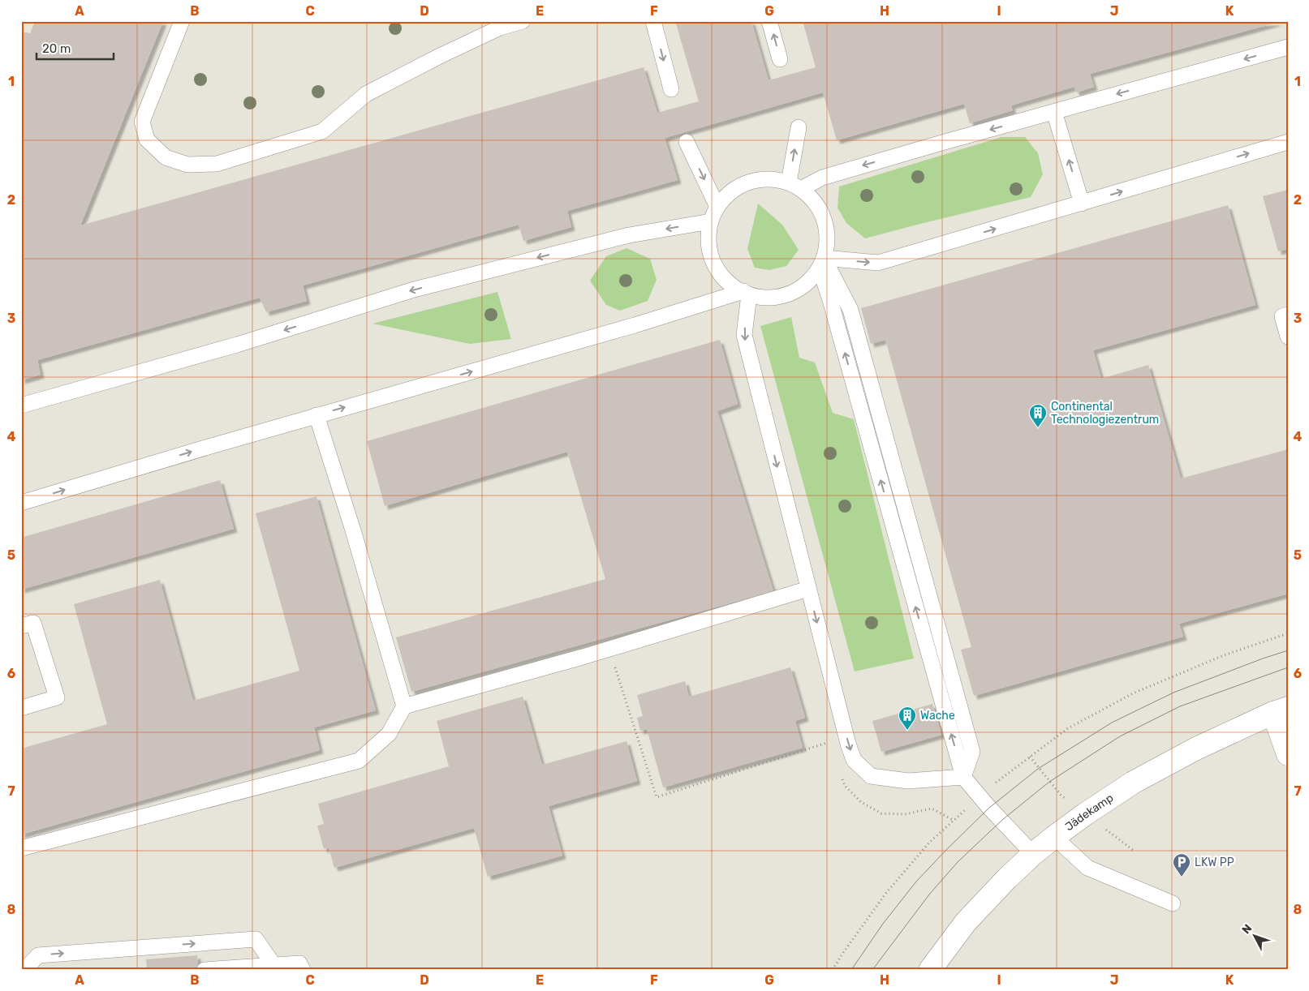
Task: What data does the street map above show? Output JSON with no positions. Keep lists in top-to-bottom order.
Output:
{
  "streets": {
    "main road": ["Jädekamp"]
  },
  "places": {
    "building": ["Continental Technologiezentrum", "Wache"],
    "parking": ["LKW PP"]
  },
  "scale_bar": "20 m",
  "north": "top left",
  "grid": {
    "columns": [
      "A",
      "B",
      "C",
      "D",
      "E",
      "F",
      "G",
      "H",
      "I",
      "J",
      "K"
    ],
    "rows": [
      "1",
      "2",
      "3",
      "4",
      "5",
      "6",
      "7",
      "8"
    ]
  }
}
